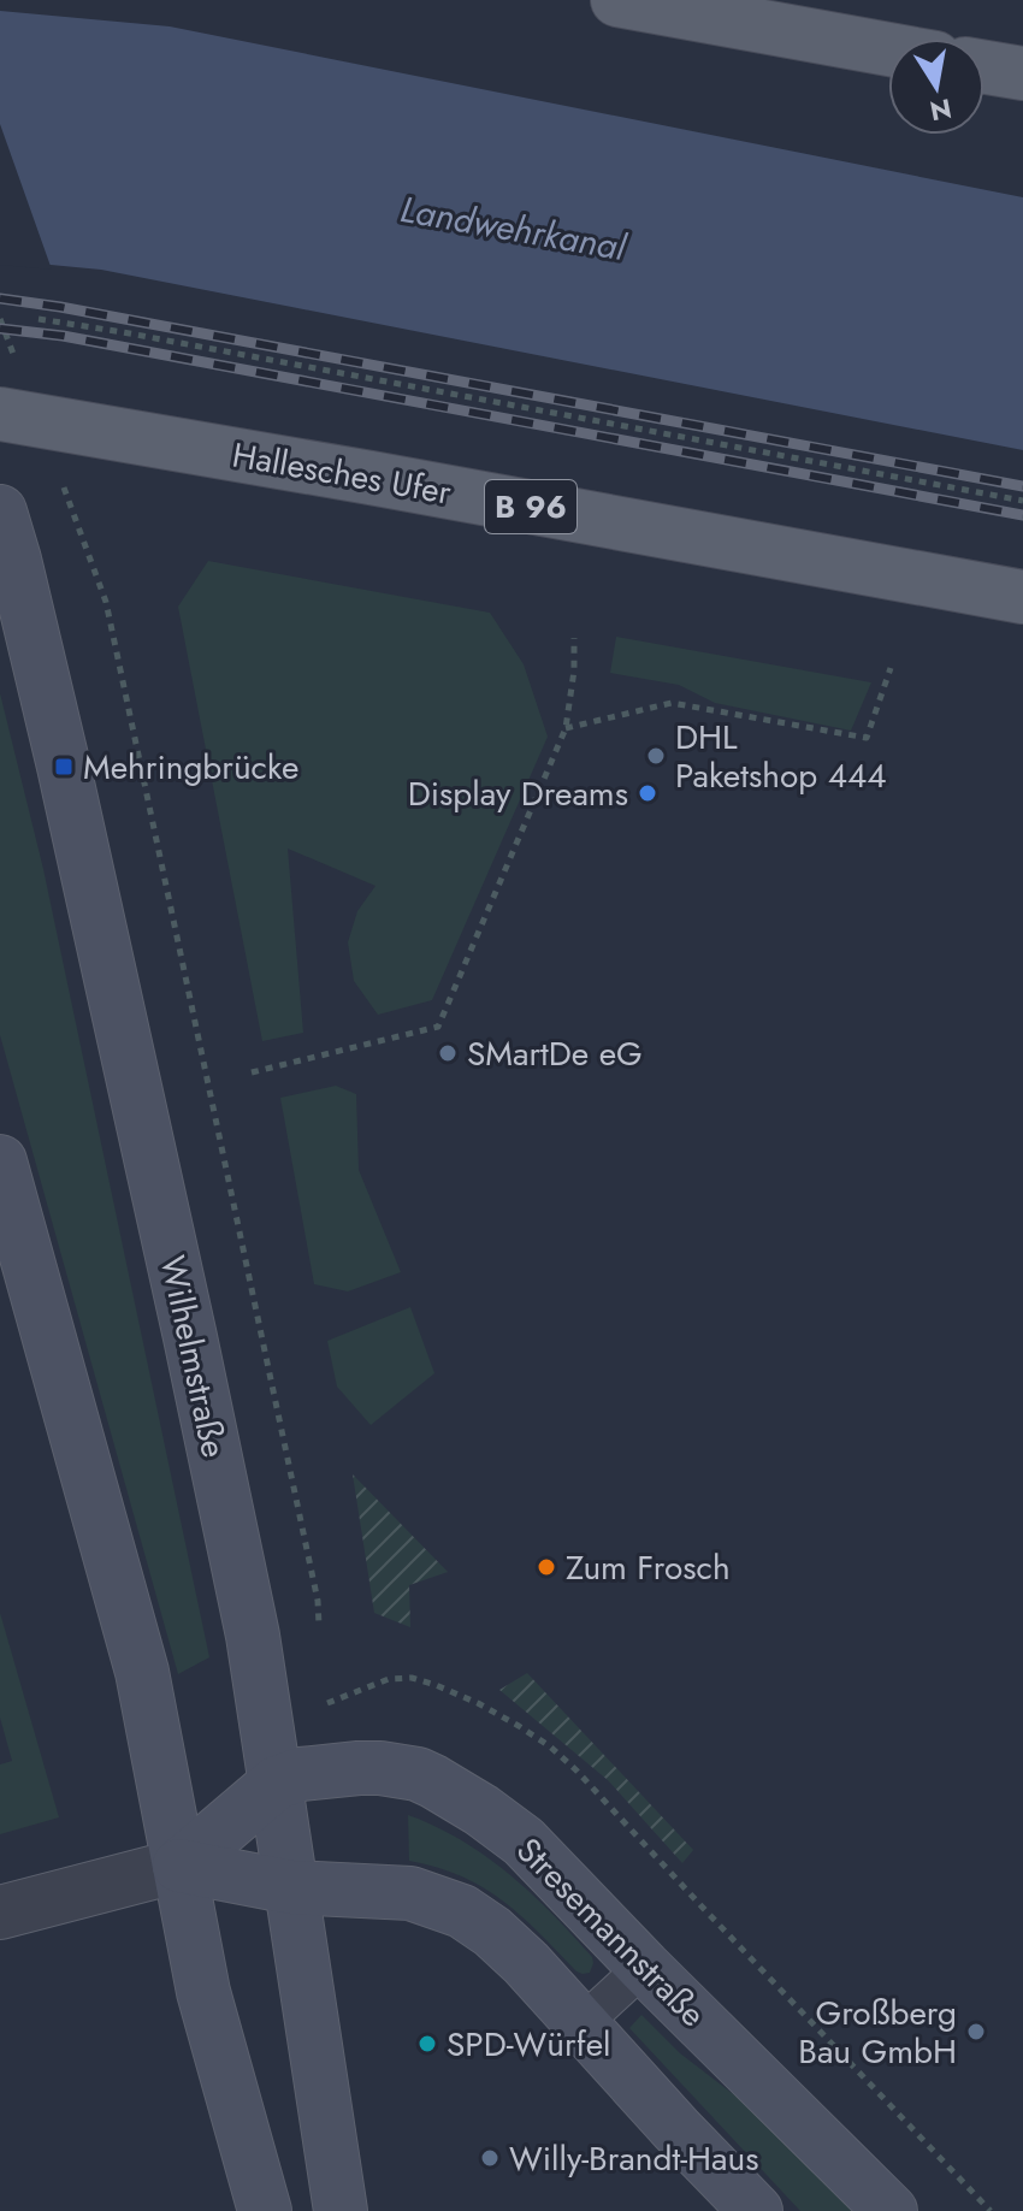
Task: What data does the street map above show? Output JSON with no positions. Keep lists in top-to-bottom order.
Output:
{
  "streets": {
    "main road": [
      "Hallesches Ufer",
      "B 96",
      "Wilhelmstraße",
      "Stresemannstraße"
    ]
  },
  "crossings": [
    ["Wilhelmstraße", "Stresemannstraße"]
  ],
  "water": ["Landwehrkanal"],
  "places": {
    "other": [
      "DHL Paketshop 444",
      "Display Dreams",
      "SMartDe eG",
      "Zum Frosch",
      "Großberg Bau GmbH",
      "SPD-Würfel",
      "Willy-Brandt-Haus"
    ],
    "transit": ["Mehringbrücke"]
  },
  "north": "bottom"
}
